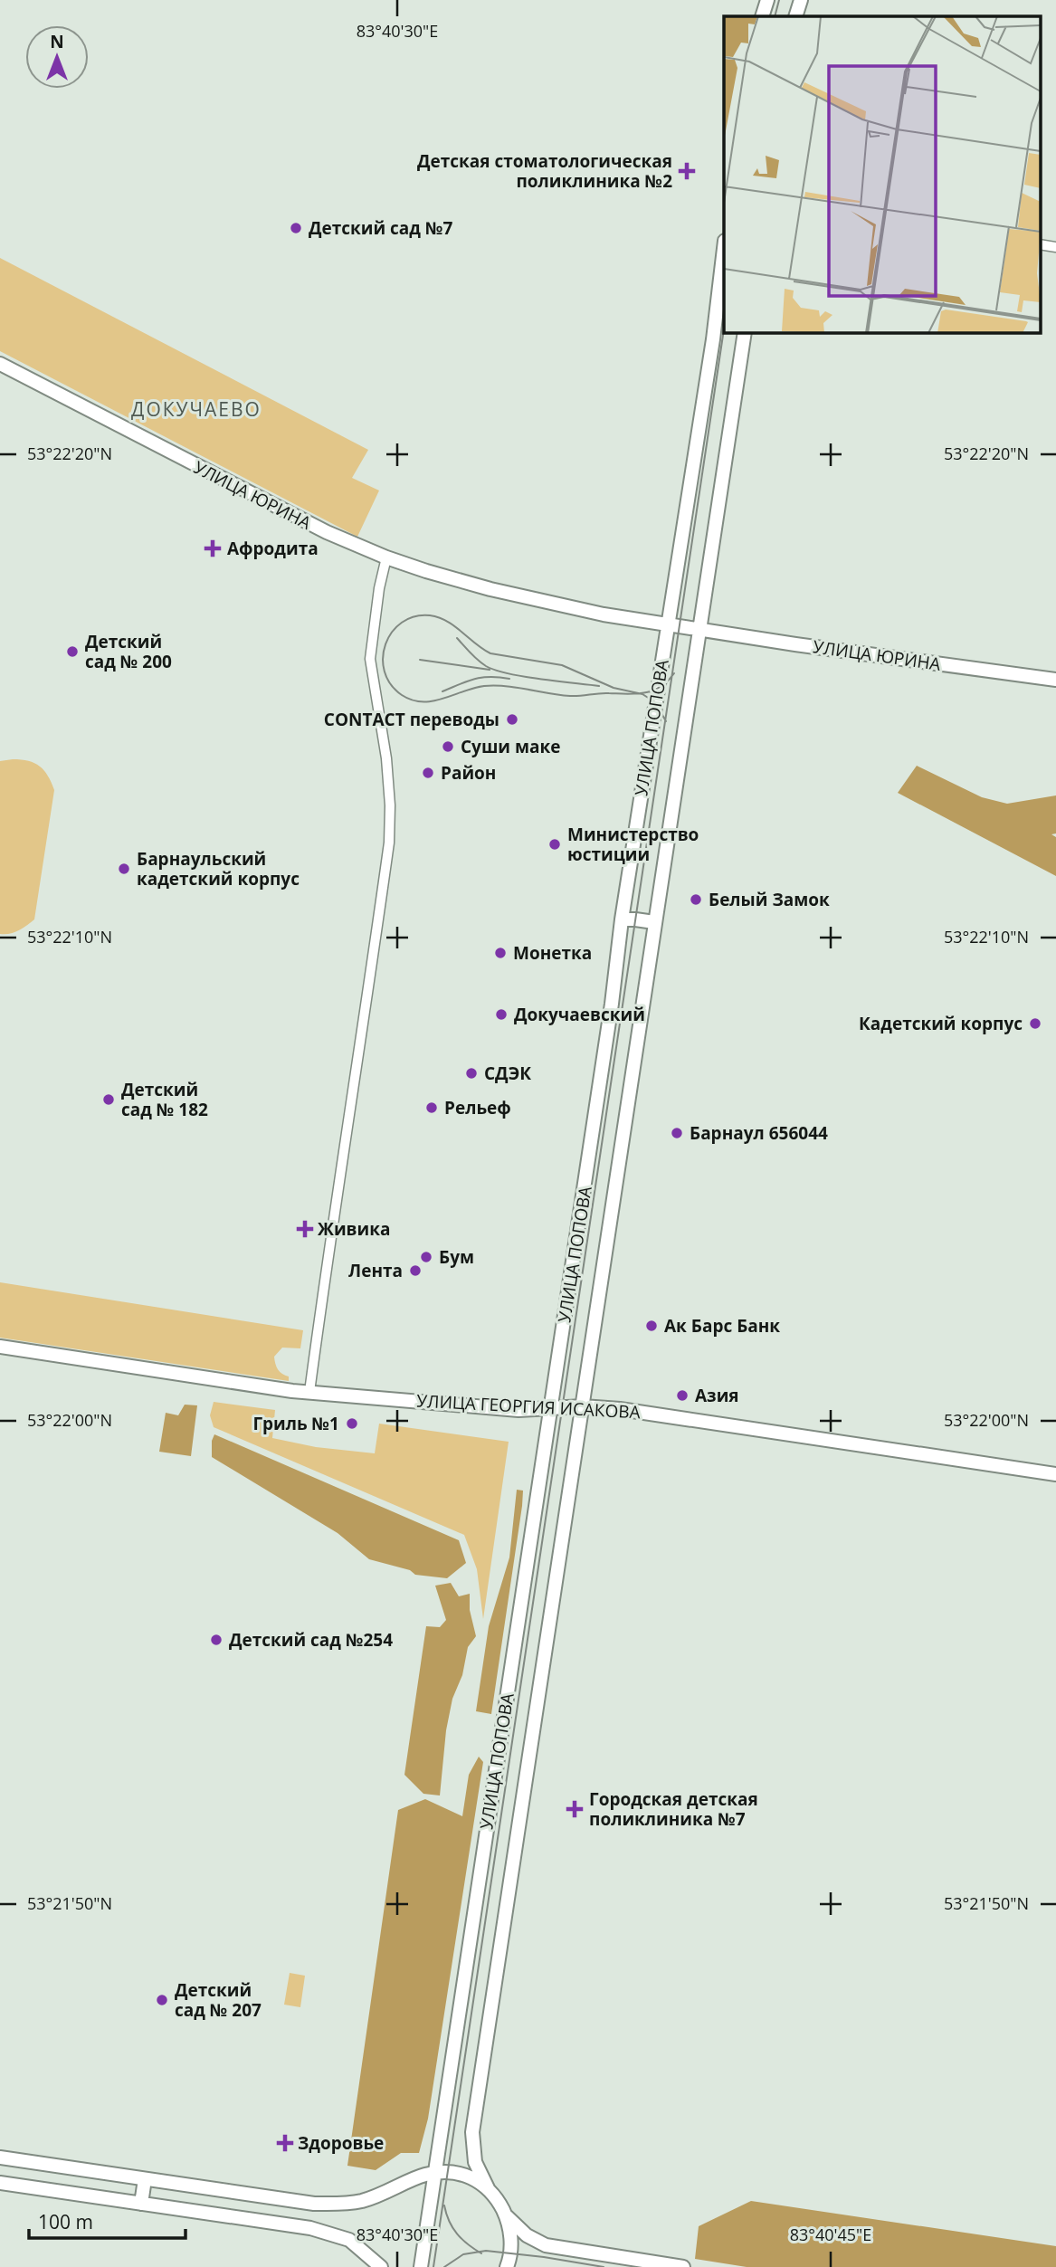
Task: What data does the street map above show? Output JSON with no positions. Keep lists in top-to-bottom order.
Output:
{
  "streets": {
    "main road": ["УЛИЦА ЮРИНА", "УЛИЦА ПОПОВА", "УЛИЦА ГЕОРГИЯ ИСАКОВА"]
  },
  "crossings": [
    ["УЛИЦА ЮРИНА", "УЛИЦА ПОПОВА"],
    ["УЛИЦА ПОПОВА", "УЛИЦА ГЕОРГИЯ ИСАКОВА"]
  ],
  "districts": ["ДОКУЧАЕВО"],
  "places": {
    "health": [
      "Детская стоматологическая поликлиника №2",
      "Афродита",
      "Живика",
      "Городская детская поликлиника №7",
      "Здоровье"
    ],
    "other": [
      "Детский сад №7",
      "Детский сад № 200",
      "CONTACT переводы",
      "Суши маке",
      "Район",
      "Министерство юстиции",
      "Барнаульский кадетский корпус",
      "Белый Замок",
      "Монетка",
      "Докучаевский",
      "Кадетский корпус",
      "СДЭК",
      "Детский сад № 182",
      "Рельеф",
      "Барнаул 656044",
      "Бум",
      "Лента",
      "Ак Барс Банк",
      "Азия",
      "Гриль №1",
      "Детский сад №254",
      "Детский сад № 207"
    ]
  },
  "scale_bar": "100 m",
  "north": "top",
  "coordinates": [
    "83°40'30\"E",
    "53°22'20\"N",
    "53°22'10\"N",
    "53°22'00\"N",
    "53°21'50\"N",
    "83°40'45\"E"
  ]
}
